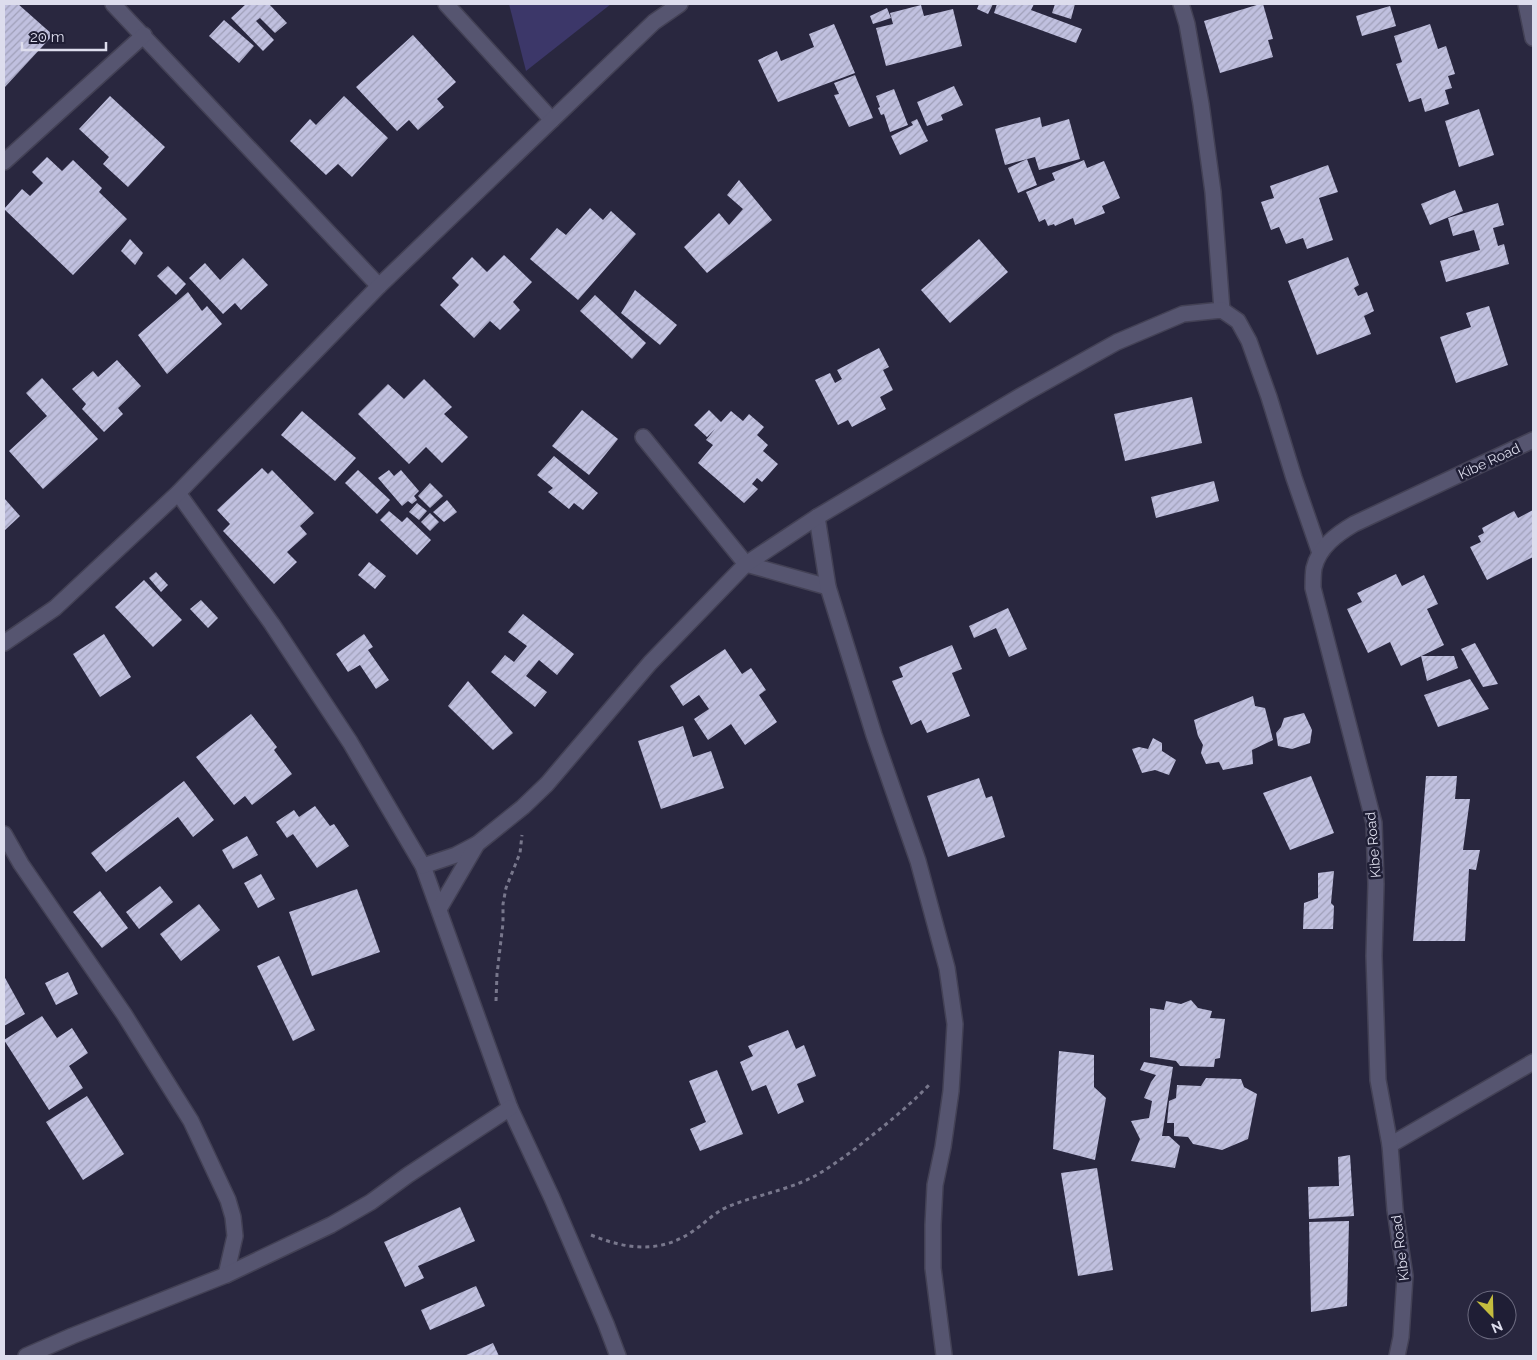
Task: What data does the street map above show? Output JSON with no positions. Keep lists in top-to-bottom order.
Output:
{
  "streets": {
    "street": ["Kibe Road"]
  },
  "scale_bar": "20 m",
  "north": "bottom right"
}
